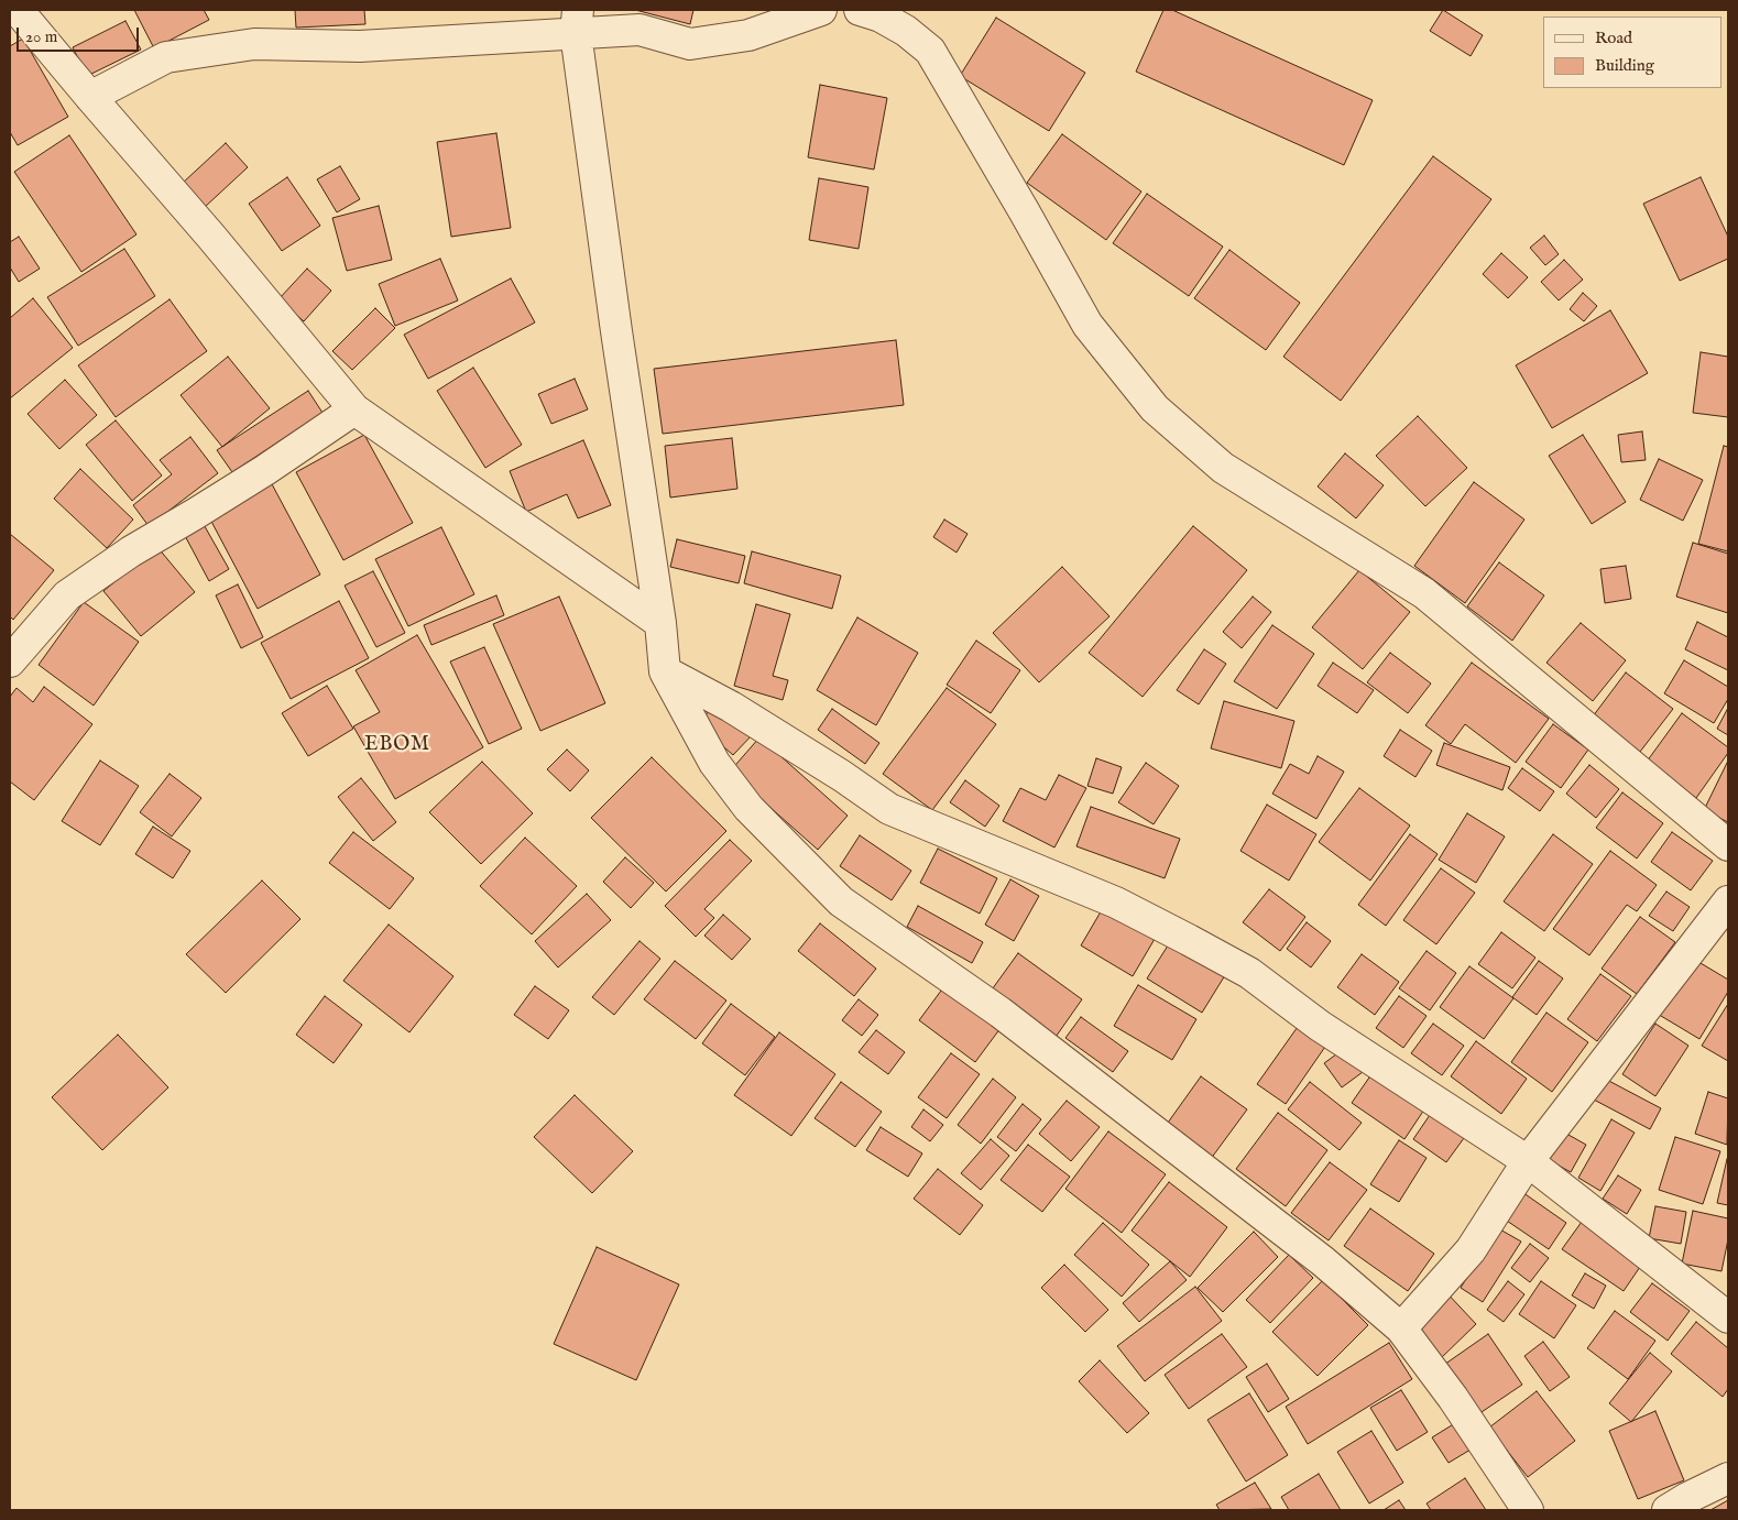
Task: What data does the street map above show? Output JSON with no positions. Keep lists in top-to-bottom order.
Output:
{
  "districts": ["EBOM"],
  "legend": ["Road", "Building"],
  "scale_bar": "20 m"
}
